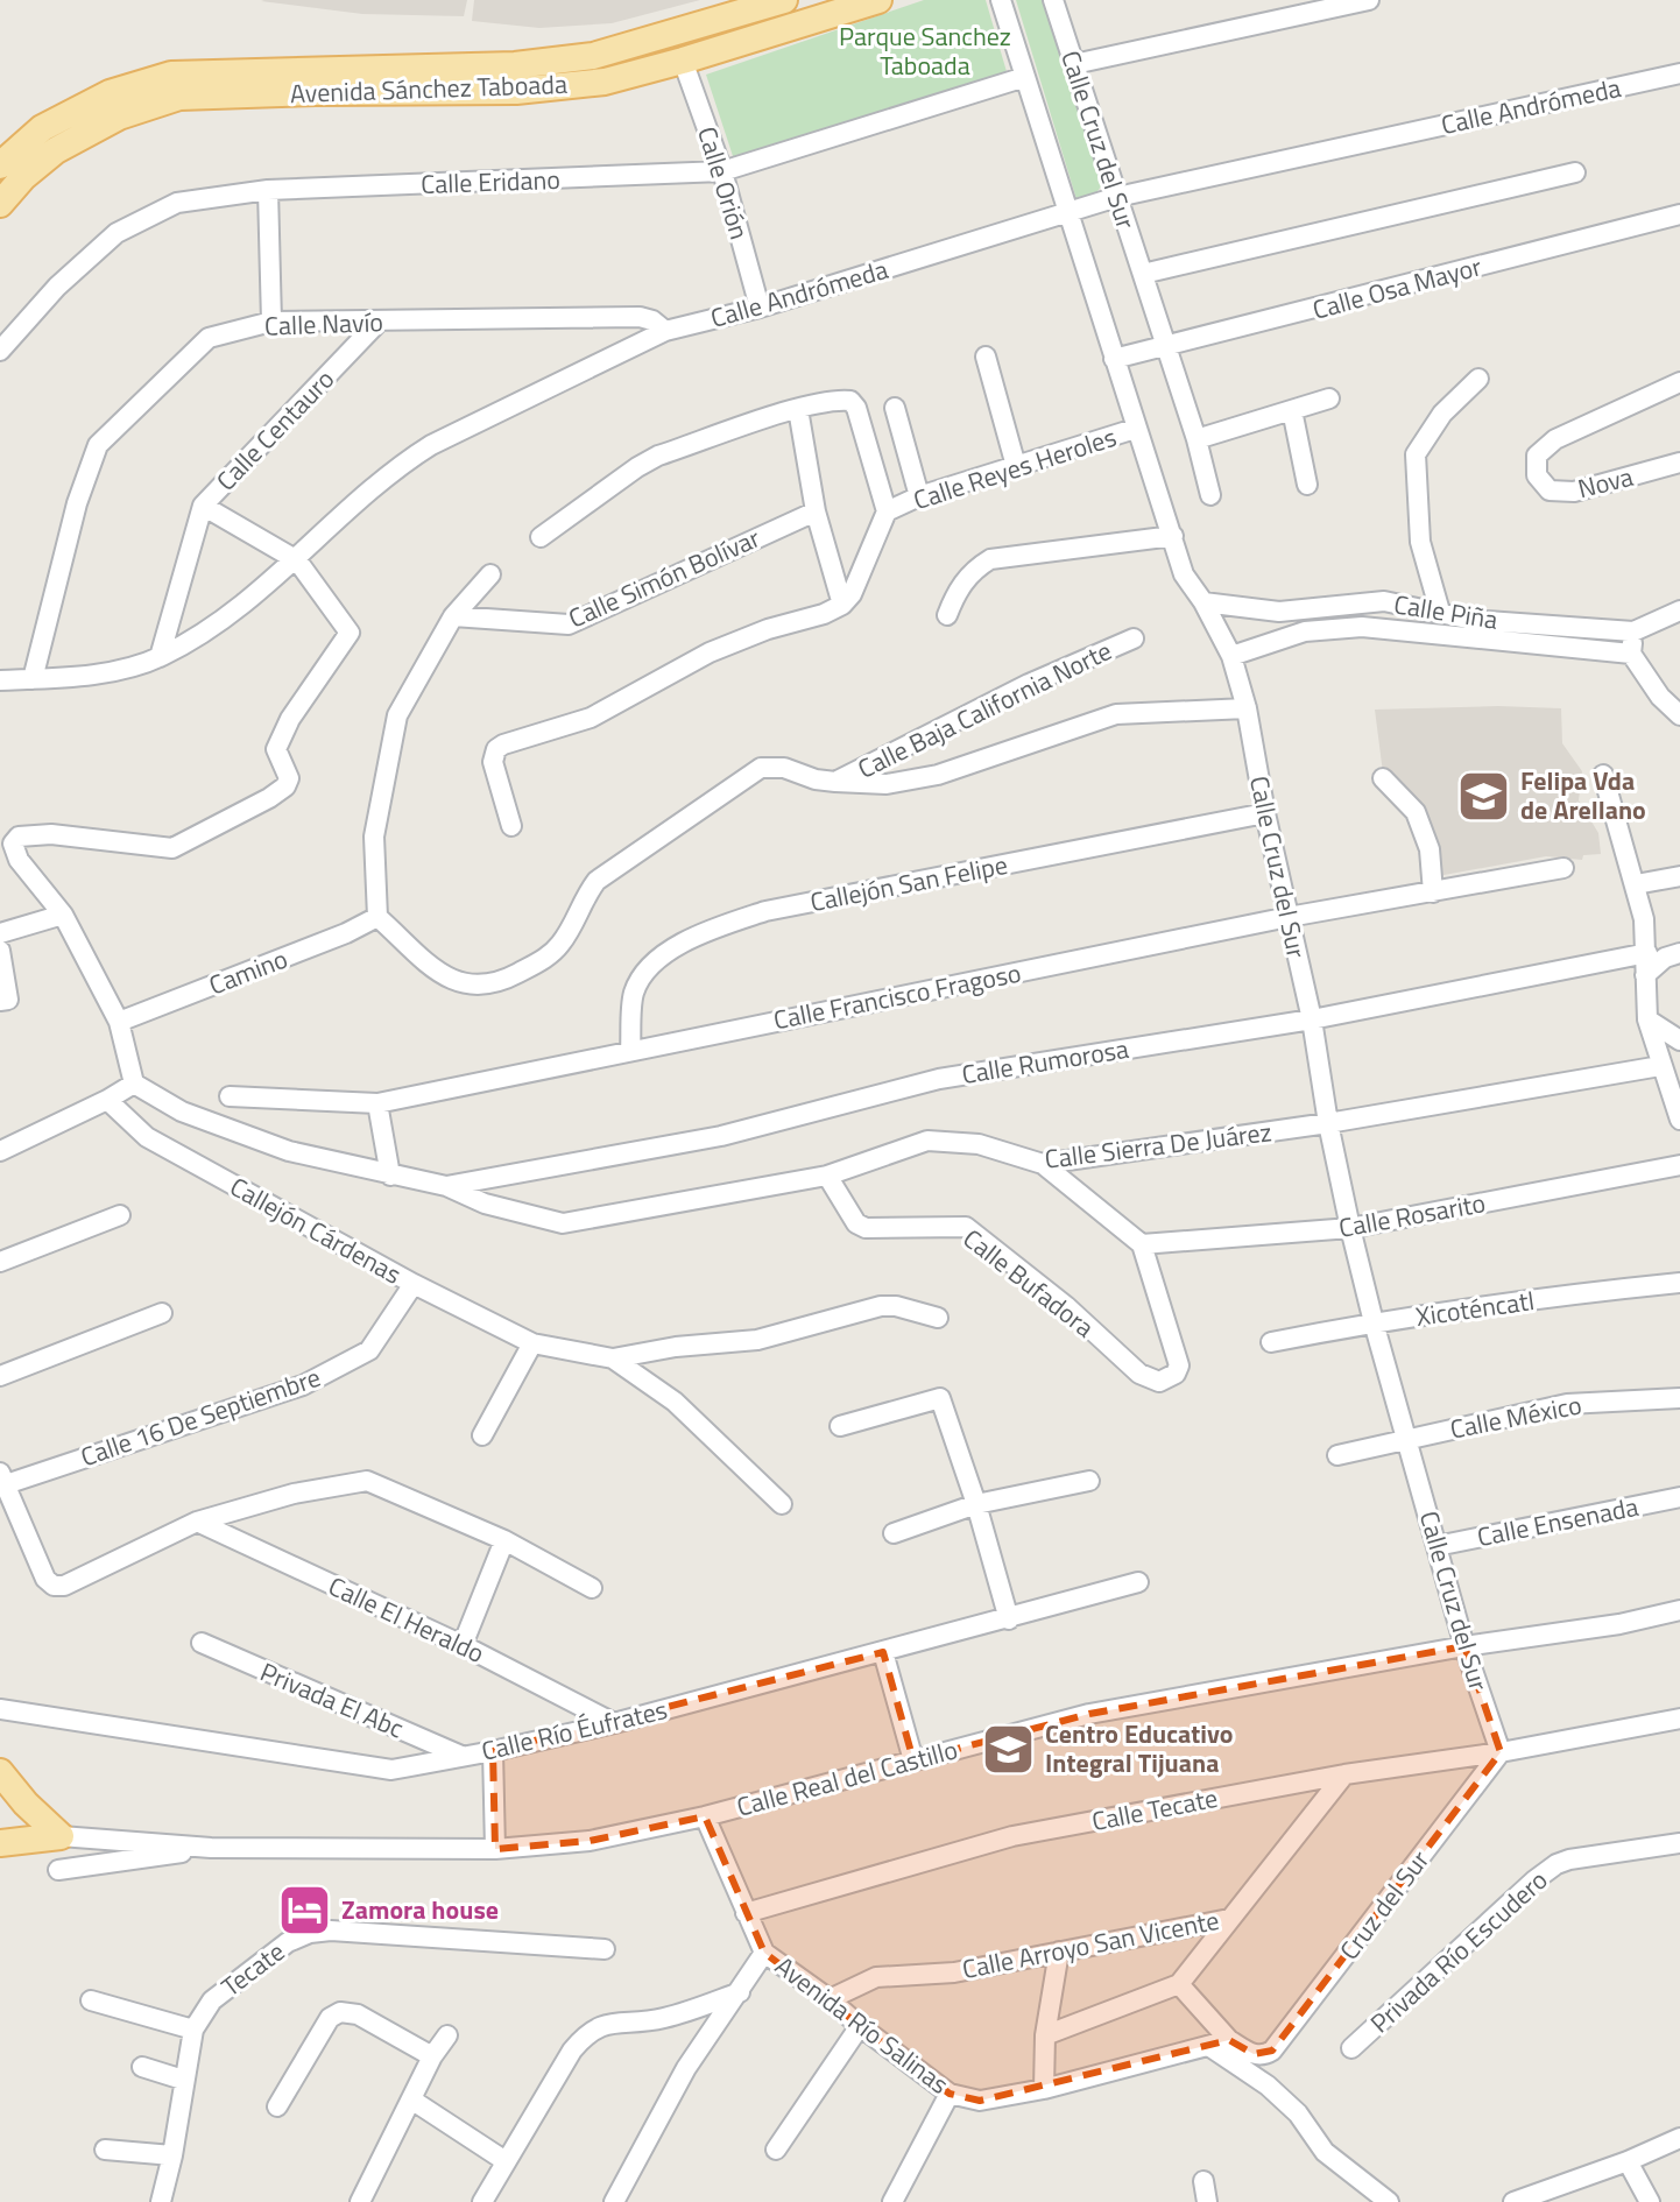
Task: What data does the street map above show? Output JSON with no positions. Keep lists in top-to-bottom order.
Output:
{
  "streets": {
    "main road": ["Avenida Sánchez Taboada"],
    "street": [
      "Calle Andrómeda",
      "Calle Cruz del Sur",
      "Calle Eridano",
      "Calle Orión",
      "Calle Osa Mayor",
      "Calle Navío",
      "Calle Centauro",
      "Calle Reyes Heroles",
      "Nova",
      "Calle Simón Bolívar",
      "Calle Piña",
      "Calle Baja California Norte",
      "Callejón San Felipe",
      "Camino",
      "Calle Francisco Fragoso",
      "Calle Rumorosa",
      "Calle Sierra De Juárez",
      "Calle Rosarito",
      "Callejón Cárdenas",
      "Calle Bufadora",
      "Xicoténcatl",
      "Calle 16 De Septiembre",
      "Calle México",
      "Calle Ensenada",
      "Calle El Heraldo",
      "Privada El Abc",
      "Calle Río Éufrates",
      "Calle Real del Castillo",
      "Calle Tecate",
      "Cruz del Sur",
      "Calle Arroyo San Vicente",
      "Privada Río Escudero",
      "Tecate",
      "Avenida Río Salinas"
    ]
  },
  "crossings": [
    ["Avenida Sánchez Taboada", "Calle Orión"],
    ["Calle Andrómeda", "Calle Cruz del Sur"],
    ["Calle Andrómeda", "Calle Orión"],
    ["Calle Andrómeda", "Calle Navío"],
    ["Calle Andrómeda", "Calle Centauro"],
    ["Calle Cruz del Sur", "Calle Eridano"],
    ["Calle Cruz del Sur", "Calle Osa Mayor"],
    ["Calle Cruz del Sur", "Calle Reyes Heroles"],
    ["Calle Cruz del Sur", "Calle Piña"],
    ["Calle Cruz del Sur", "Callejón San Felipe"],
    ["Calle Cruz del Sur", "Calle Francisco Fragoso"],
    ["Calle Cruz del Sur", "Calle Rumorosa"],
    ["Calle Cruz del Sur", "Calle Sierra De Juárez"],
    ["Calle Cruz del Sur", "Calle Rosarito"],
    ["Calle Cruz del Sur", "Xicoténcatl"],
    ["Calle Cruz del Sur", "Calle México"],
    ["Calle Cruz del Sur", "Calle Ensenada"],
    ["Calle Cruz del Sur", "Calle Real del Castillo"],
    ["Calle Cruz del Sur", "Calle Tecate"],
    ["Calle Cruz del Sur", "Cruz del Sur"],
    ["Calle Eridano", "Calle Orión"],
    ["Calle Navío", "Calle Centauro"],
    ["Callejón San Felipe", "Calle Francisco Fragoso"],
    ["Calle Rumorosa", "Calle Sierra De Juárez"],
    ["Calle Sierra De Juárez", "Calle Bufadora"],
    ["Calle Rosarito", "Calle Bufadora"],
    ["Callejón Cárdenas", "Calle 16 De Septiembre"],
    ["Calle El Heraldo", "Calle Río Éufrates"],
    ["Privada El Abc", "Calle Río Éufrates"],
    ["Calle Real del Castillo", "Avenida Río Salinas"],
    ["Calle Tecate", "Cruz del Sur"],
    ["Calle Tecate", "Calle Arroyo San Vicente"],
    ["Calle Tecate", "Avenida Río Salinas"],
    ["Cruz del Sur", "Avenida Río Salinas"],
    ["Calle Arroyo San Vicente", "Avenida Río Salinas"]
  ],
  "parks": ["Parque Sanchez Taboada"],
  "places": {
    "school or university": ["Felipa Vda de Arellano", "Centro Educativo Integral Tijuana"],
    "hotel": ["Zamora house"]
  }
}
